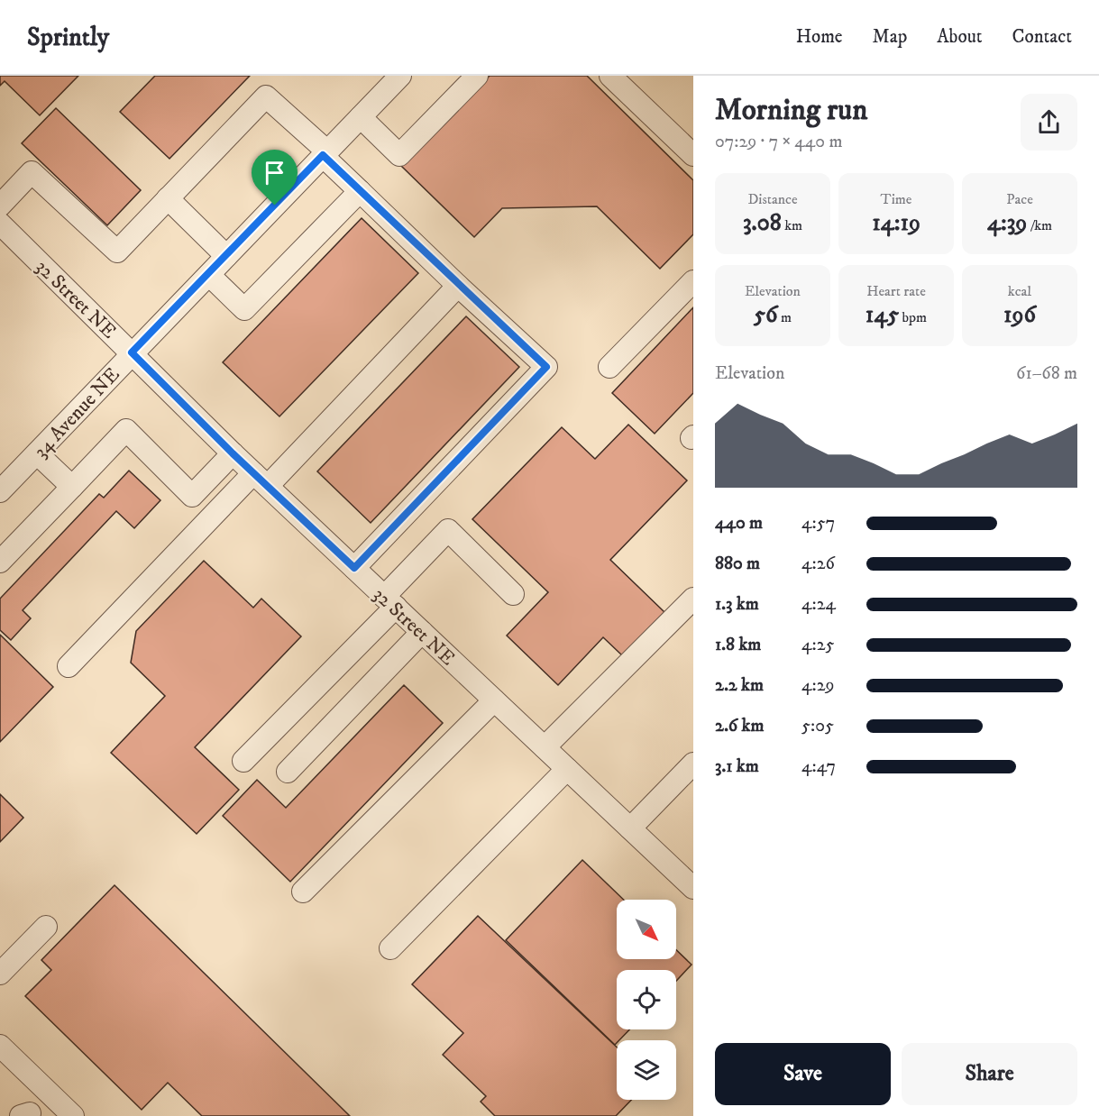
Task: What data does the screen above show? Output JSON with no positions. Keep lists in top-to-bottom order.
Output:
{
  "streets": {
    "street": ["32 Street NE", "34 Avenue NE"]
  },
  "crossings": [
    ["32 Street NE", "34 Avenue NE"]
  ],
  "north": "bottom right",
  "page": {
    "header": "Sprintly",
    "nav": [
      "Home",
      "Map",
      "About",
      "Contact"
    ],
    "heading": ["Morning run", "07:29 · 7 × 440 m"],
    "stats": [
      ["Distance", "3.08 km"],
      ["Time", "14:19"],
      ["Pace", "4:39 /km"],
      ["Elevation", "56 m"],
      ["Heart rate", "145 bpm"],
      ["kcal", "196"]
    ],
    "chart": ["Elevation", "61–68 m"],
    "list": [
      {
        "name": "440 m",
        "note": "4:57"
      },
      {
        "name": "880 m",
        "note": "4:26"
      },
      {
        "name": "1.3 km",
        "note": "4:24"
      },
      {
        "name": "1.8 km",
        "note": "4:25"
      },
      {
        "name": "2.2 km",
        "note": "4:29"
      },
      {
        "name": "2.6 km",
        "note": "5:05"
      },
      {
        "name": "3.1 km",
        "note": "4:47"
      }
    ],
    "buttons": ["Save", "Share"]
  }
}
